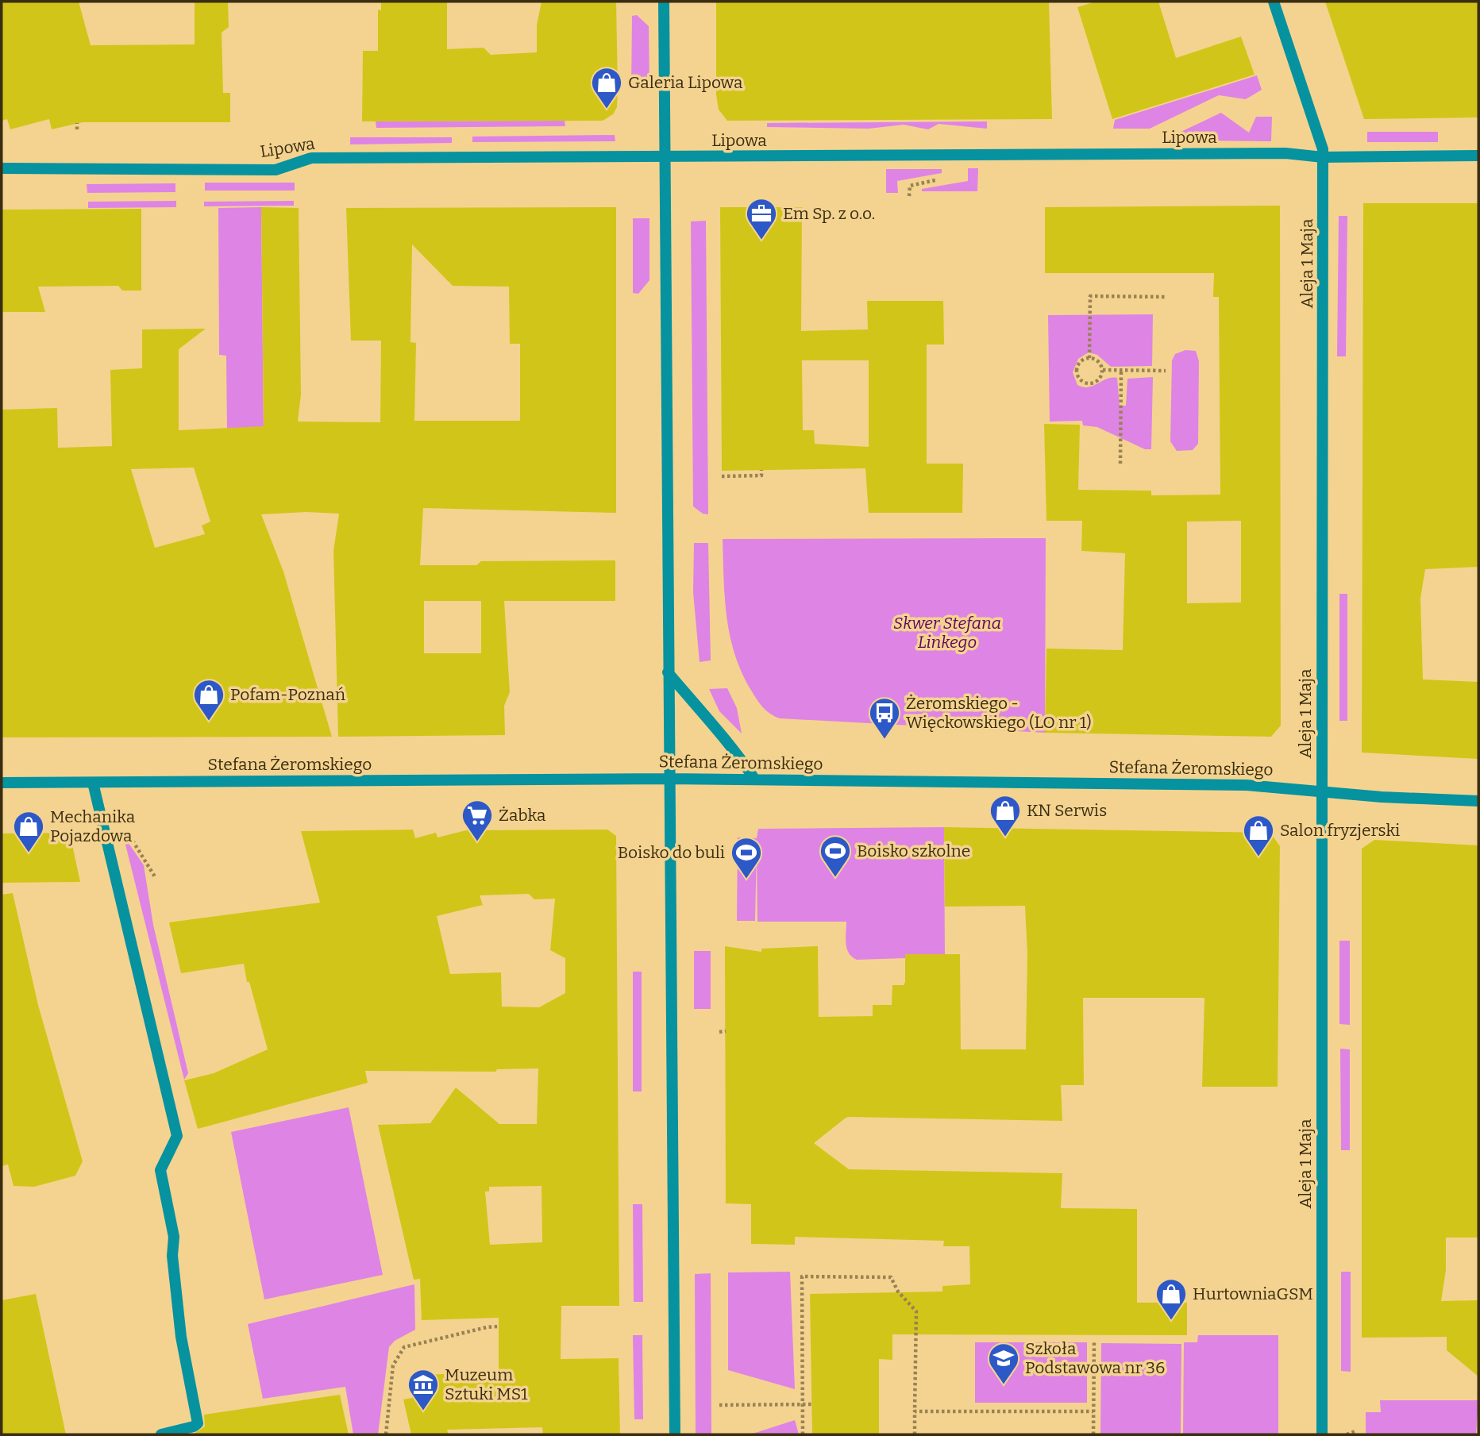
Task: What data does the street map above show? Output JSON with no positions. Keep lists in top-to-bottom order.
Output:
{
  "streets": {
    "street": ["Lipowa", "Aleja 1 Maja", "Stefana Żeromskiego"]
  },
  "crossings": [
    ["Lipowa", "Aleja 1 Maja"],
    ["Aleja 1 Maja", "Stefana Żeromskiego"]
  ],
  "parks": ["Skwer Stefana Linkego"],
  "places": {
    "shop": [
      "Galeria Lipowa",
      "Pofam-Poznań",
      "KN Serwis",
      "Mechanika Pojazdowa",
      "Salon fryzjerski",
      "HurtowniaGSM"
    ],
    "office": ["Em Sp. z o.o."],
    "bus stop": ["Żeromskiego - Więckowskiego (LO nr 1)"],
    "supermarket": ["Żabka"],
    "sports": ["Boisko szkolne", "Boisko do buli"],
    "school or university": ["Szkoła Podstawowa nr 36"],
    "museum": ["Muzeum Sztuki MS1"]
  }
}
